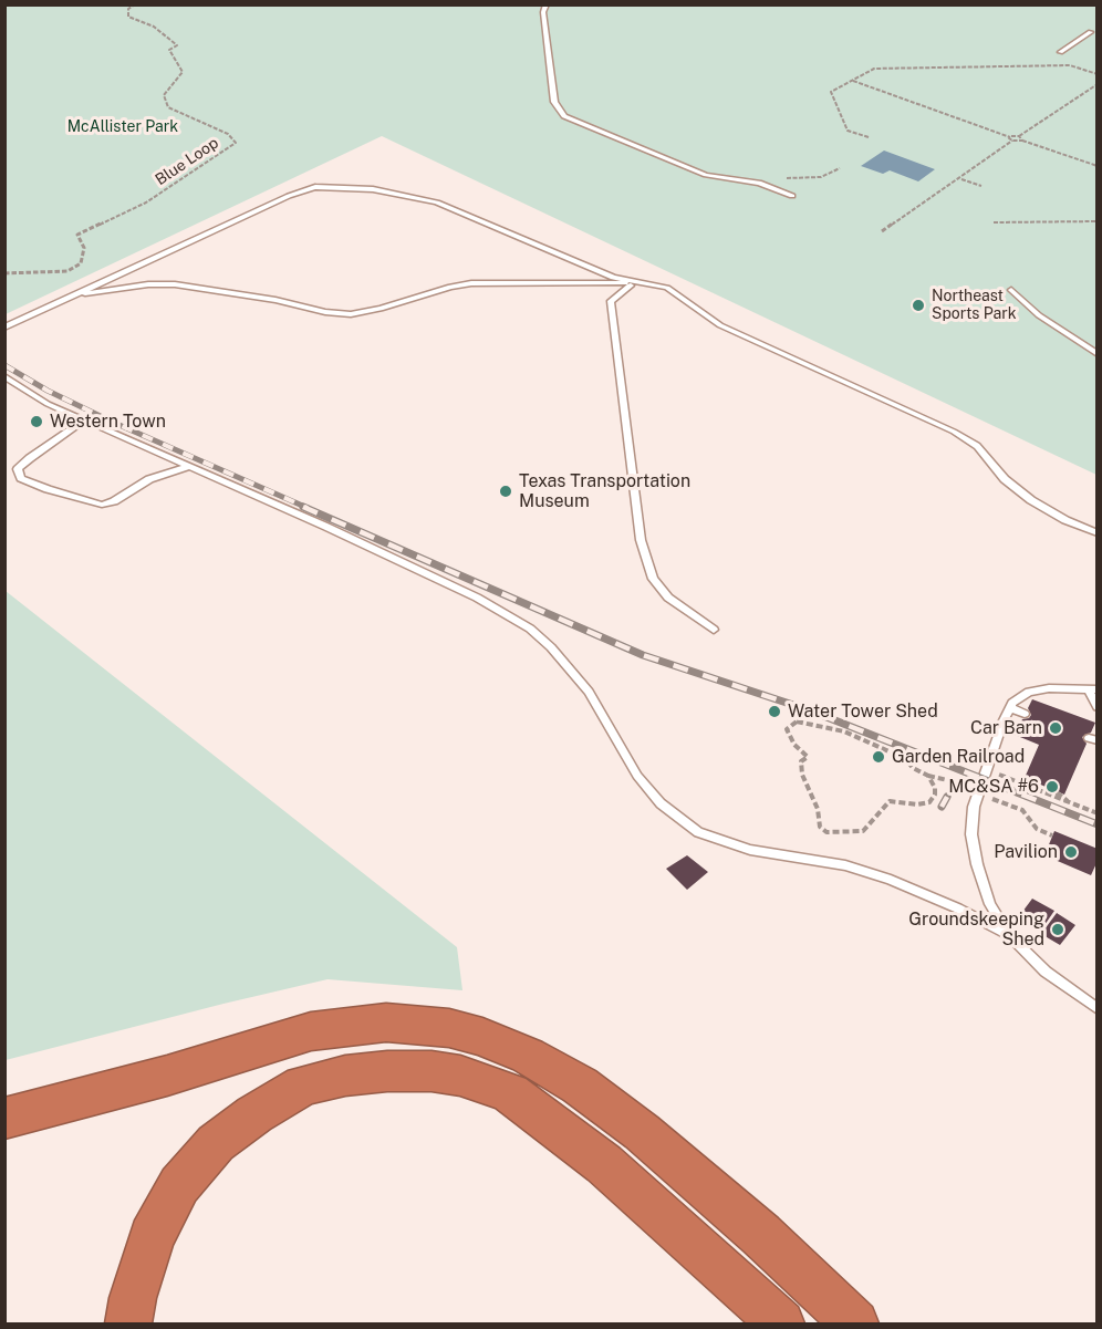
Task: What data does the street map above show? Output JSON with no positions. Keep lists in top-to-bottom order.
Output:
{
  "streets": {
    "path": ["Blue Loop"]
  },
  "parks": ["McAllister Park"],
  "places": [
    "Northeast Sports Park",
    "Western Town",
    "Texas Transportation Museum",
    "Water Tower Shed",
    "Car Barn",
    "Garden Railroad",
    "MC&SA #6",
    "Pavilion",
    "Groundskeeping Shed"
  ]
}
